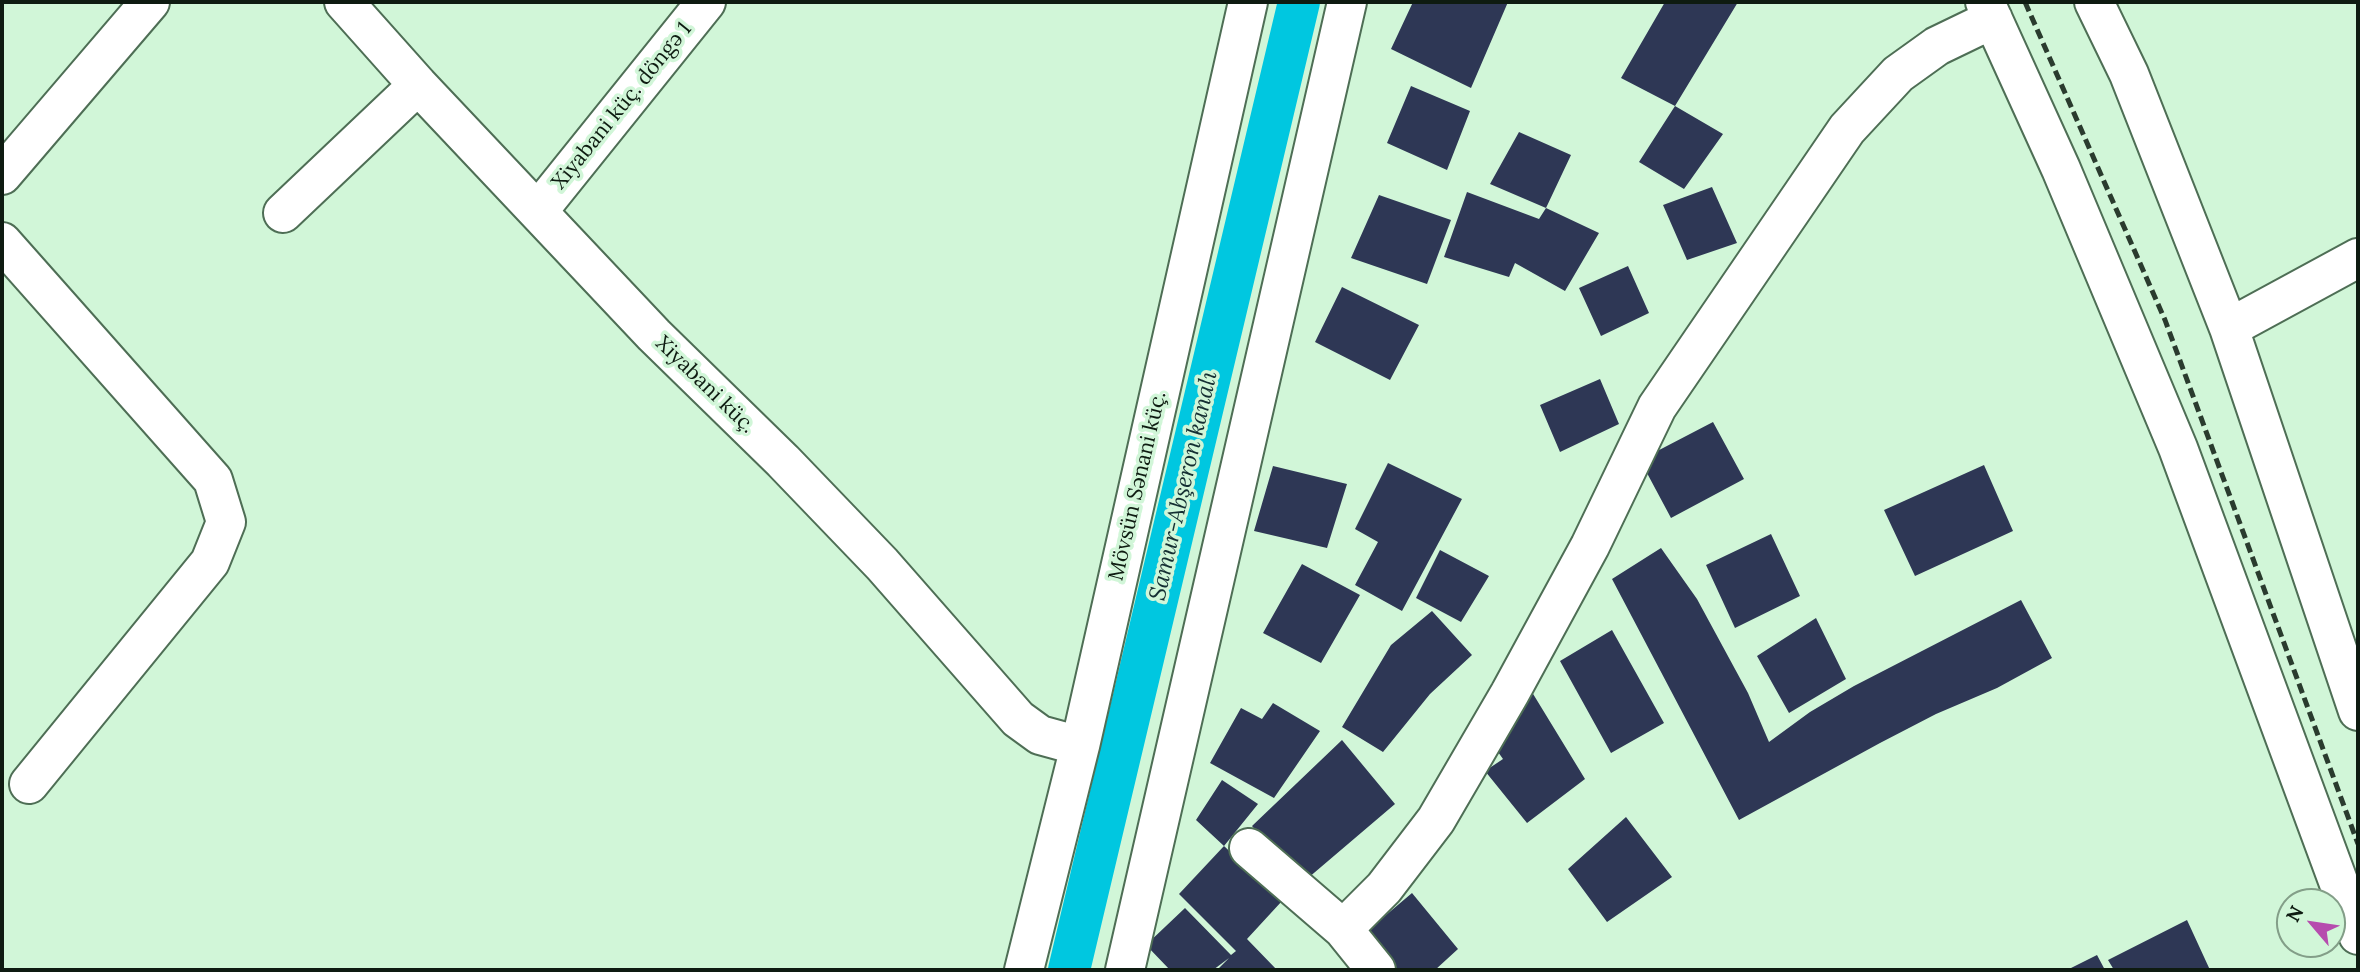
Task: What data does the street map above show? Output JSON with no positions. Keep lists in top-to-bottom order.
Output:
{
  "streets": {
    "street": ["Xiyabani küç. döngə 1", "Xiyabani küç.", "Mövsün Sənani küç."]
  },
  "crossings": [
    ["Xiyabani küç. döngə 1", "Xiyabani küç."],
    ["Xiyabani küç.", "Mövsün Sənani küç."]
  ],
  "water": ["Samur-Abşeron kanalı"],
  "north": "top left"
}
